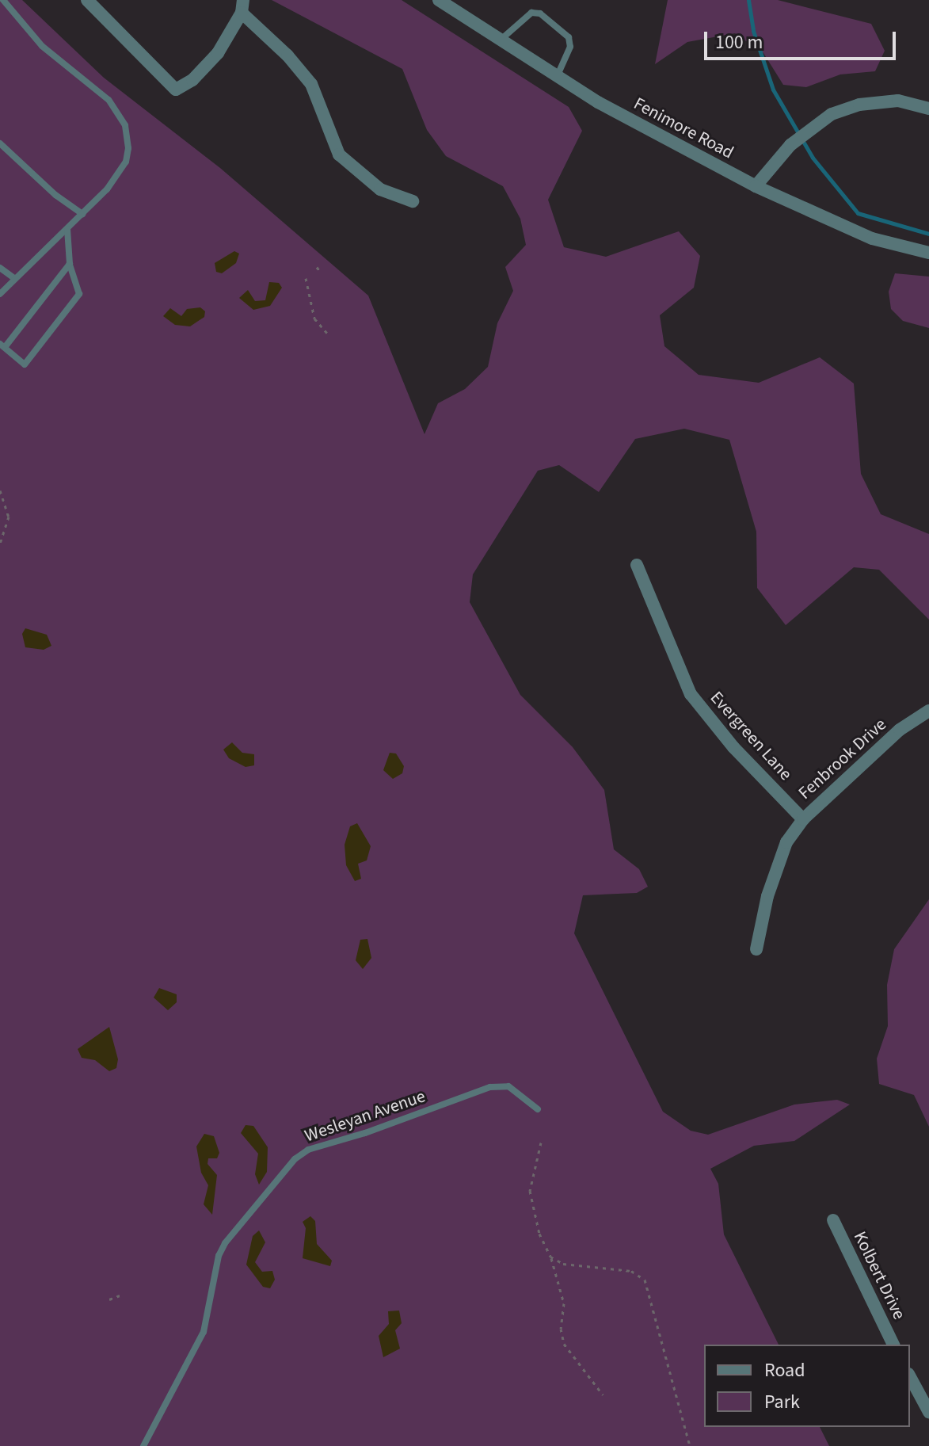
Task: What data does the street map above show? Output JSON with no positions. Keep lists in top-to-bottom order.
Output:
{
  "streets": {
    "street": [
      "Fenimore Road",
      "Evergreen Lane",
      "Fenbrook Drive",
      "Kolbert Drive"
    ],
    "lane": ["Wesleyan Avenue"]
  },
  "crossings": [
    ["Evergreen Lane", "Fenbrook Drive"]
  ],
  "legend": ["Road", "Park"],
  "scale_bar": "100 m"
}
